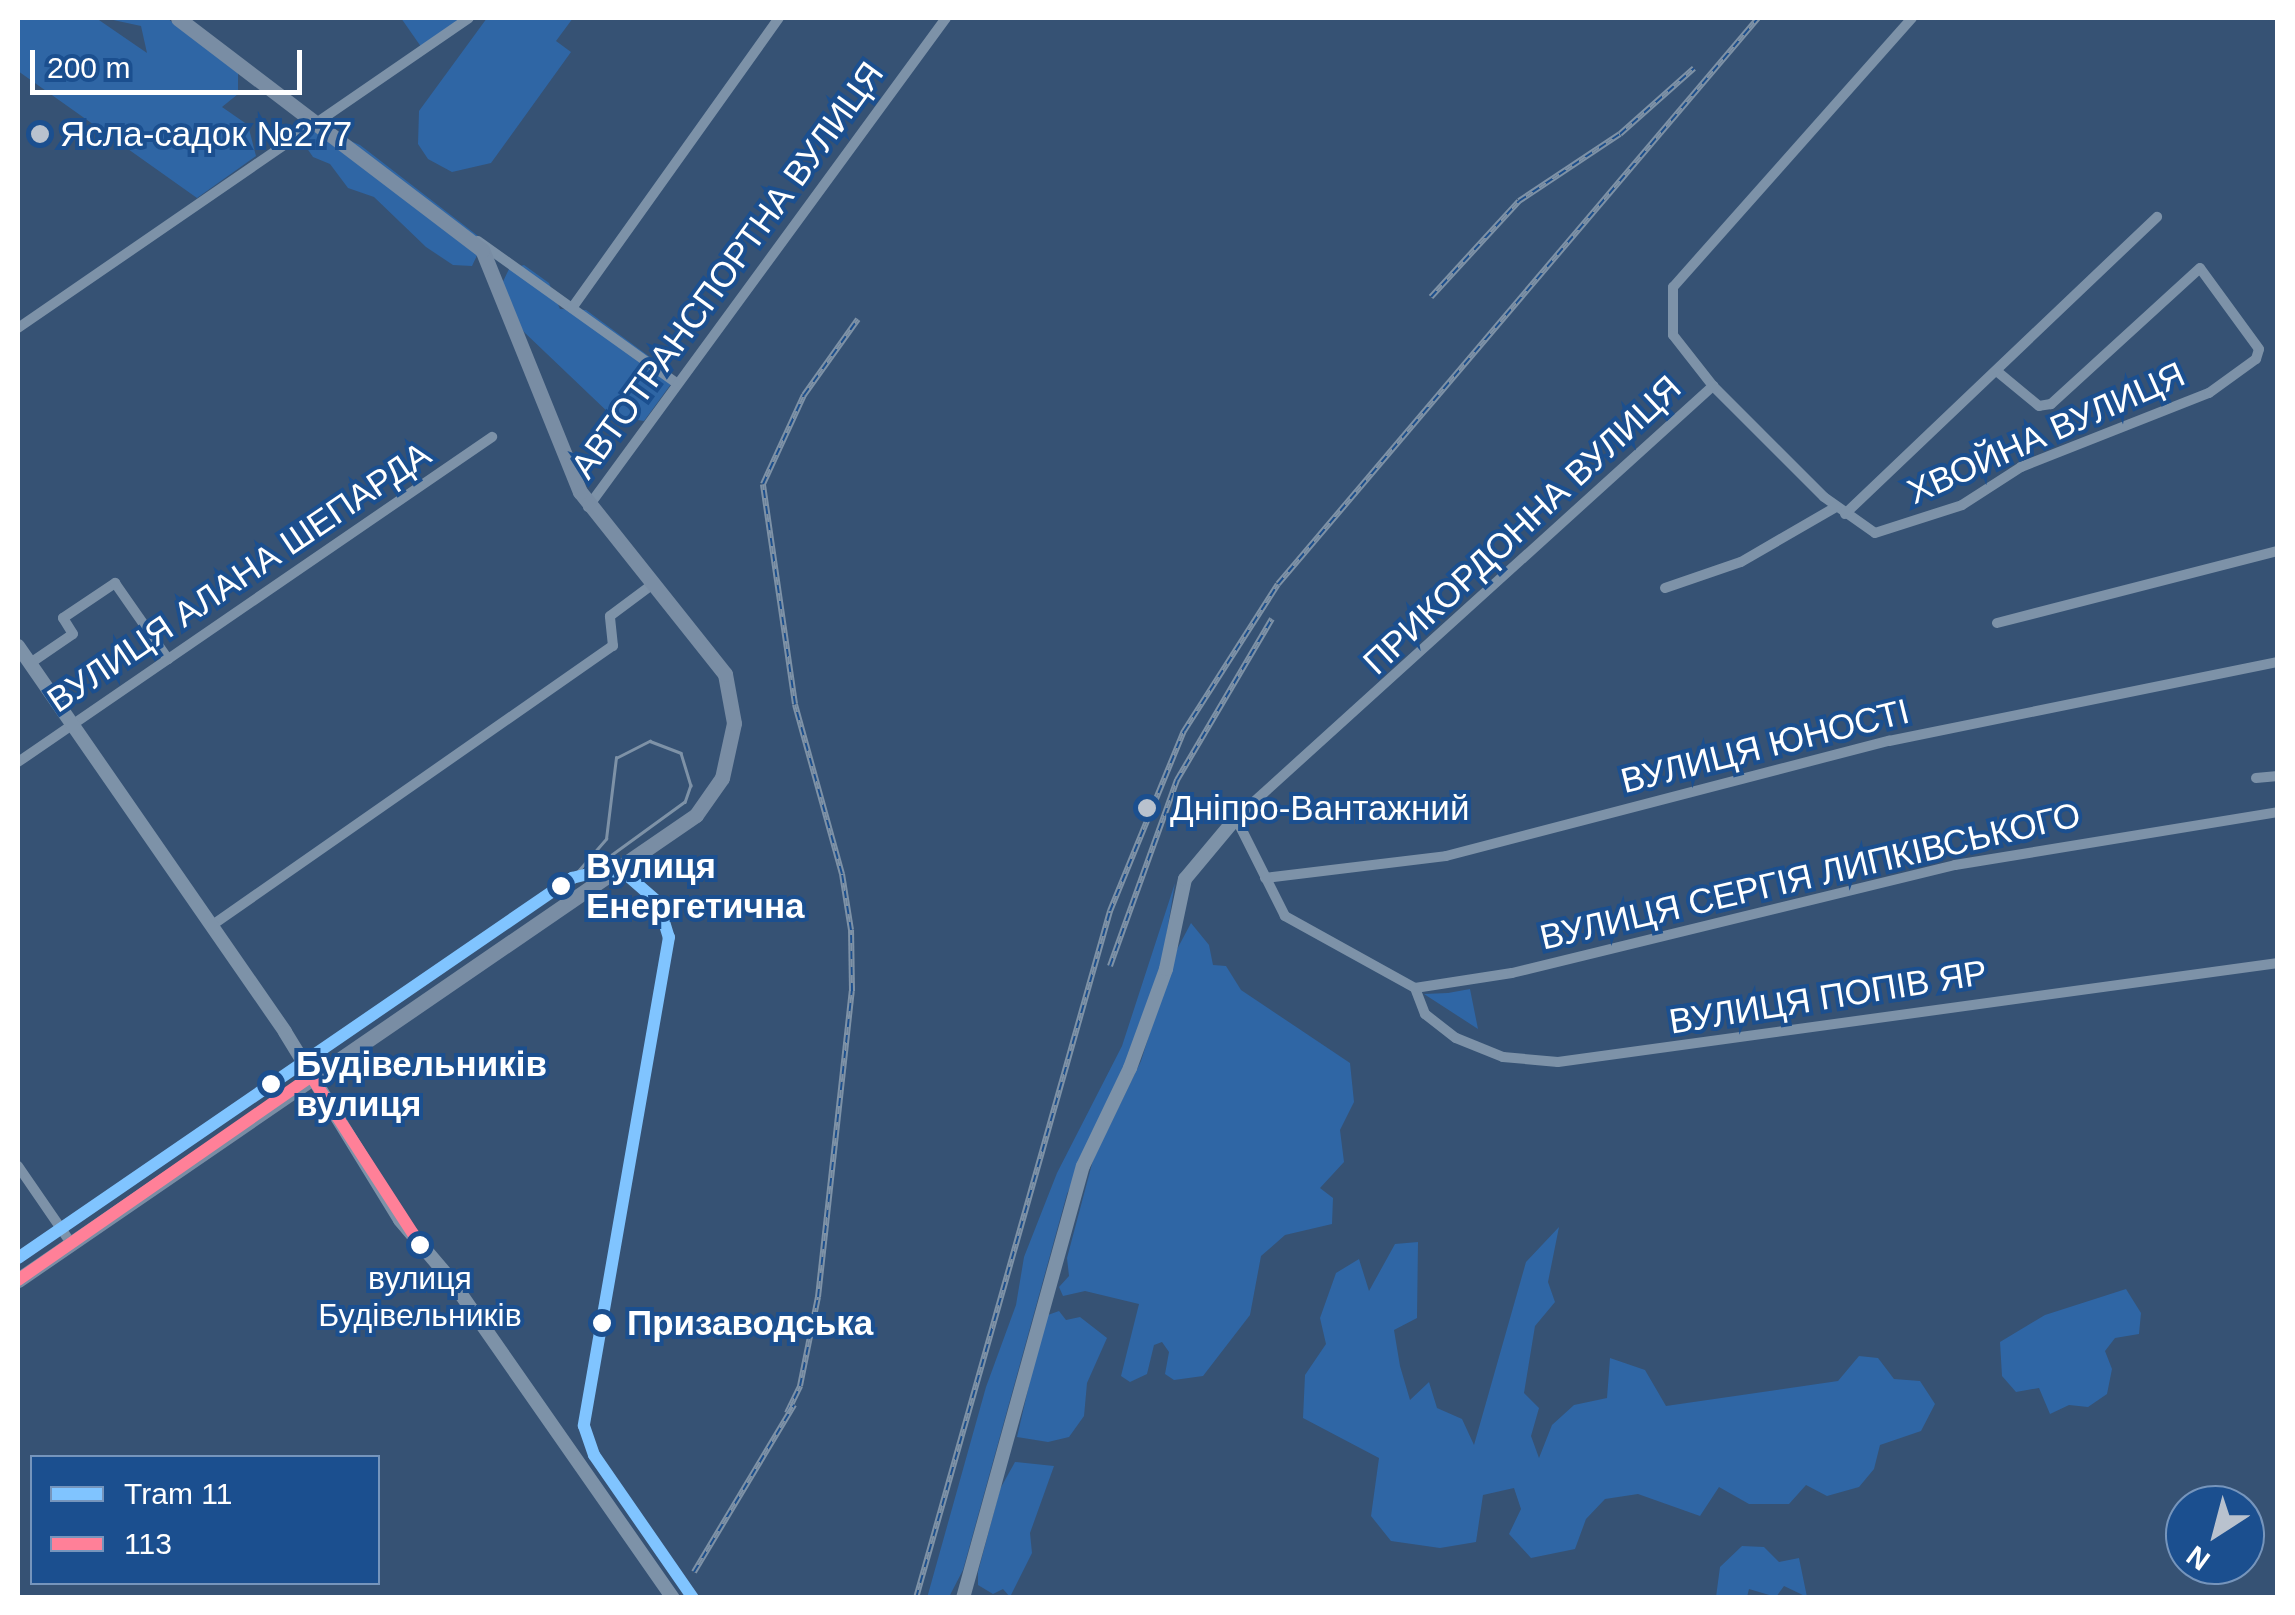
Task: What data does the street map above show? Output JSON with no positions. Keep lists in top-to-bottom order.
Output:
{
  "streets": {
    "street": [
      "АВТОТРАНСПОРТНА ВУЛИЦЯ",
      "ХВОЙНА ВУЛИЦЯ",
      "ПРИКОРДОННА ВУЛИЦЯ",
      "ВУЛИЦЯ АЛАНА ШЕПАРДА",
      "ВУЛИЦЯ ЮНОСТІ",
      "ВУЛИЦЯ СЕРГІЯ ЛИПКІВСЬКОГО",
      "ВУЛИЦЯ ПОПІВ ЯР"
    ]
  },
  "crossings": [
    ["ВУЛИЦЯ СЕРГІЯ ЛИПКІВСЬКОГО", "ВУЛИЦЯ ПОПІВ ЯР"]
  ],
  "places": [
    "Ясла-садок №277",
    "Дніпро-Вантажний",
    "Вулиця Енергетична",
    "Будівельників вулиця",
    "вулиця Будівельників",
    "Призаводська"
  ],
  "lines": ["tram line 11", "transit line 113"],
  "legend": ["Tram 11", "113"],
  "scale_bar": "200 m",
  "north": "bottom left"
}
